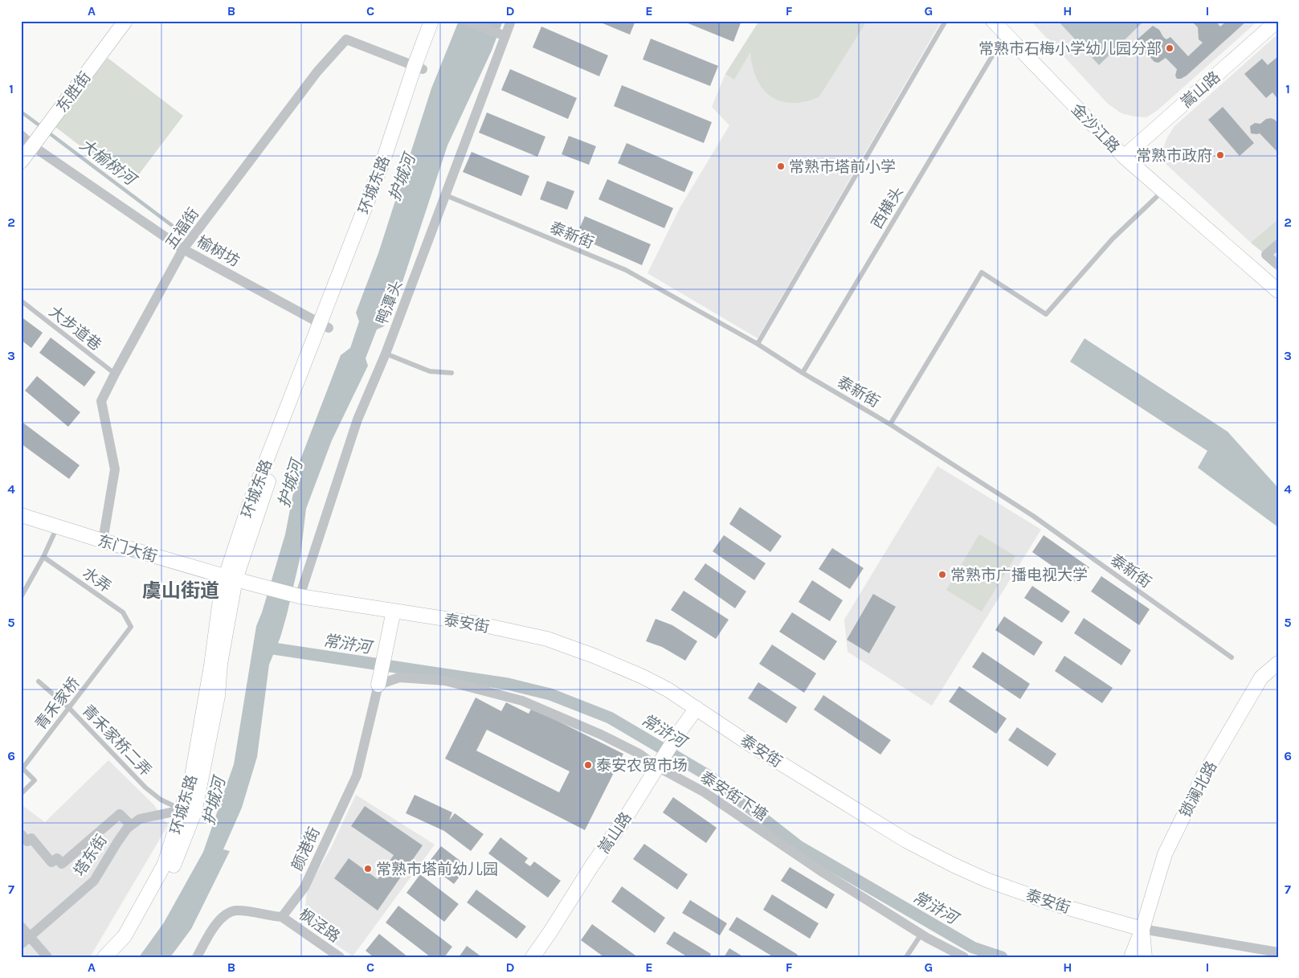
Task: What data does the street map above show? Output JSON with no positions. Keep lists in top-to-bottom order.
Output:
{
  "streets": {
    "street": [
      "嵩山路",
      "东胜街",
      "金沙江路",
      "环城东路",
      "五福街",
      "榆树坊",
      "鸭潭头",
      "东门大街",
      "泰安街",
      "锁澜北路",
      "泰安街下塘",
      "颜港街",
      "塔东街",
      "枫泾路"
    ],
    "lane": [
      "西横头",
      "泰新街",
      "大步道巷",
      "水弄",
      "青禾家桥",
      "青禾家桥二弄"
    ]
  },
  "crossings": [
    ["嵩山路", "金沙江路"],
    ["嵩山路", "泰安街"],
    ["嵩山路", "泰安街下塘"],
    ["东胜街", "榆树坊"],
    ["金沙江路", "西横头"],
    ["环城东路", "五福街"],
    ["环城东路", "榆树坊"],
    ["环城东路", "东门大街"],
    ["环城东路", "泰安街"],
    ["环城东路", "青禾家桥二弄"],
    ["环城东路", "塔东街"],
    ["西横头", "泰新街"],
    ["五福街", "榆树坊"],
    ["五福街", "大步道巷"],
    ["五福街", "东门大街"],
    ["泰新街", "鸭潭头"],
    ["鸭潭头", "泰安街"],
    ["东门大街", "泰安街"],
    ["水弄", "青禾家桥"],
    ["泰安街", "锁澜北路"],
    ["青禾家桥", "青禾家桥二弄"],
    ["青禾家桥二弄", "塔东街"],
    ["泰安街下塘", "颜港街"],
    ["颜港街", "枫泾路"]
  ],
  "districts": ["虞山街道"],
  "water": ["大榆树河", "护城河", "常浒河"],
  "places": [
    "常熟市石梅小学幼儿园分部",
    "常熟市政府",
    "常熟市塔前小学",
    "常熟市广播电视大学",
    "泰安农贸市场",
    "常熟市塔前幼儿园"
  ],
  "grid": {
    "columns": [
      "A",
      "B",
      "C",
      "D",
      "E",
      "F",
      "G",
      "H",
      "I"
    ],
    "rows": [
      "1",
      "2",
      "3",
      "4",
      "5",
      "6",
      "7"
    ]
  }
}
